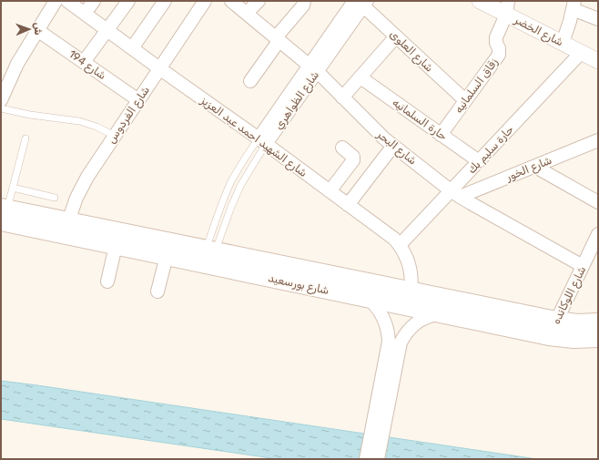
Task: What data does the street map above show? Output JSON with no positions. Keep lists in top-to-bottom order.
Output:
{
  "streets": {
    "main road": ["شارع بورسعيد"],
    "street": [
      "شارع الخضر",
      "شارع العلوى",
      "شارع 194",
      "زقاق السلمانيه",
      "شارع الظواهري",
      "شارع الفردوس",
      "حارة السلمانيه",
      "شارع الشهيد احمد عبد العزيز",
      "شارع البحر",
      "حارة سليم بك",
      "شارع الخور",
      "شارع اللوكانده"
    ]
  },
  "crossings": [
    ["شارع الخضر", "زقاق السلمانيه"],
    ["شارع الخضر", "حارة سليم بك"],
    ["شارع العلوى", "زقاق السلمانيه"],
    ["شارع العلوى", "شارع الظواهري"],
    ["شارع 194", "شارع الفردوس"],
    ["زقاق السلمانيه", "حارة السلمانيه"],
    ["شارع الظواهري", "شارع الشهيد احمد عبد العزيز"],
    ["شارع الظواهري", "شارع البحر"],
    ["شارع الظواهري", "شارع بورسعيد"],
    ["شارع الفردوس", "شارع الشهيد احمد عبد العزيز"],
    ["شارع الفردوس", "شارع بورسعيد"],
    ["حارة السلمانيه", "حارة سليم بك"],
    ["شارع الشهيد احمد عبد العزيز", "حارة سليم بك"],
    ["شارع الشهيد احمد عبد العزيز", "شارع بورسعيد"],
    ["شارع البحر", "حارة سليم بك"],
    ["شارع البحر", "شارع الخور"],
    ["شارع البحر", "شارع اللوكانده"],
    ["حارة سليم بك", "شارع الخور"],
    ["شارع بورسعيد", "شارع اللوكانده"]
  ],
  "north": "right"
}
